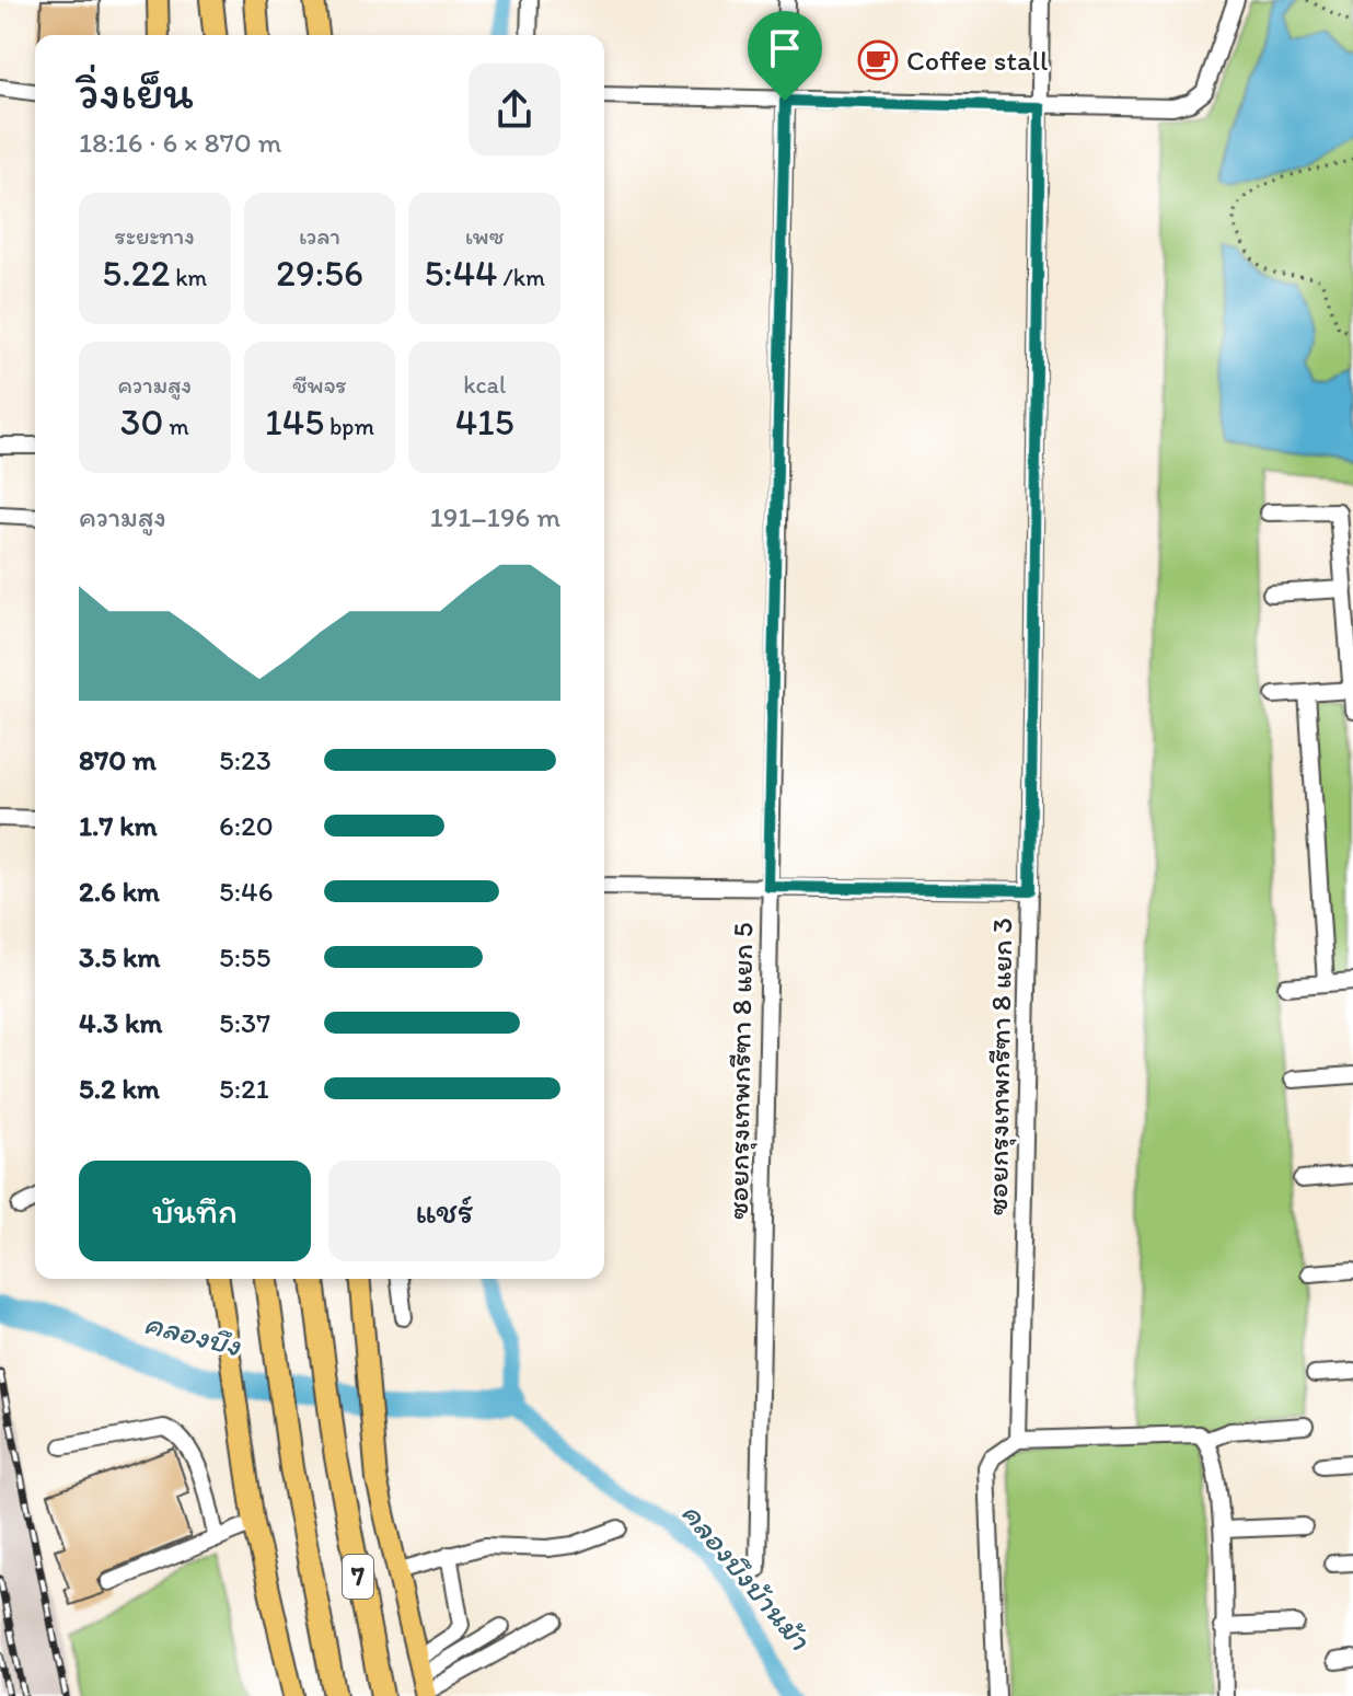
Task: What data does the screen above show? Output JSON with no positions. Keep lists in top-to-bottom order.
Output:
{
  "streets": {
    "highway": ["7"],
    "street": ["ซอยกรุงเทพกรีฑา 8 แยก 3", "ซอยกรุงเทพกรีฑา 8 แยก 5"]
  },
  "water": ["คลองบึง", "คลองบึงบ้านม้า"],
  "places": {
    "cafe": ["Coffee stall"]
  },
  "page": {
    "heading": ["วิ่งเย็น", "18:16 · 6 × 870 m"],
    "stats": [
      ["ระยะทาง", "5.22 km"],
      ["เวลา", "29:56"],
      ["เพซ", "5:44 /km"],
      ["ความสูง", "30 m"],
      ["ชีพจร", "145 bpm"],
      ["kcal", "415"]
    ],
    "chart": ["ความสูง", "191–196 m"],
    "list": [
      {
        "name": "870 m",
        "note": "5:23"
      },
      {
        "name": "1.7 km",
        "note": "6:20"
      },
      {
        "name": "2.6 km",
        "note": "5:46"
      },
      {
        "name": "3.5 km",
        "note": "5:55"
      },
      {
        "name": "4.3 km",
        "note": "5:37"
      },
      {
        "name": "5.2 km",
        "note": "5:21"
      }
    ],
    "buttons": ["บันทึก", "แชร์"]
  }
}
